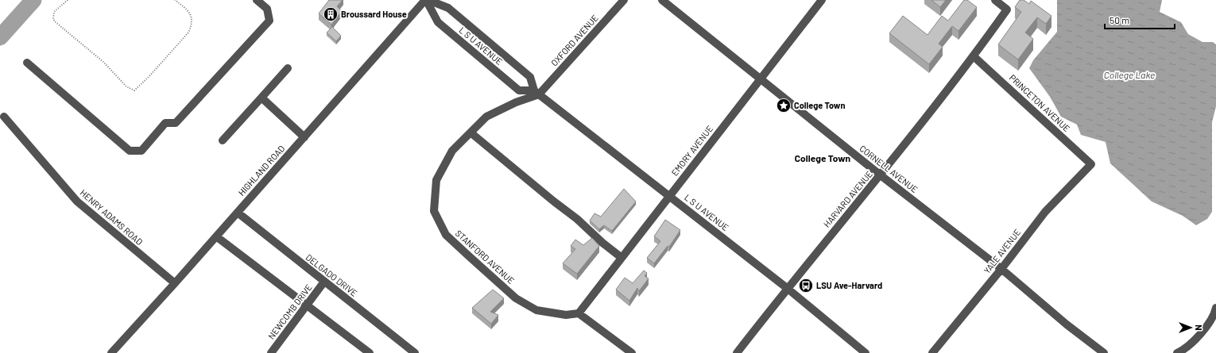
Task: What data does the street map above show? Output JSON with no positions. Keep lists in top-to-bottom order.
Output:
{
  "streets": {
    "street": [
      "OXFORD AVENUE",
      "L S U AVENUE",
      "PRINCETON AVENUE",
      "EMORY AVENUE",
      "CORNELL AVENUE",
      "HIGHLAND ROAD",
      "HARVARD AVENUE",
      "HENRY ADAMS ROAD",
      "YALE AVENUE",
      "STANFORD AVENUE",
      "DELGADO DRIVE",
      "NEWCOMB DRIVE"
    ]
  },
  "crossings": [
    ["OXFORD AVENUE", "L S U AVENUE"],
    ["OXFORD AVENUE", "STANFORD AVENUE"],
    ["L S U AVENUE", "EMORY AVENUE"],
    ["L S U AVENUE", "HIGHLAND ROAD"],
    ["L S U AVENUE", "HARVARD AVENUE"],
    ["L S U AVENUE", "STANFORD AVENUE"],
    ["PRINCETON AVENUE", "HARVARD AVENUE"],
    ["PRINCETON AVENUE", "YALE AVENUE"],
    ["EMORY AVENUE", "CORNELL AVENUE"],
    ["EMORY AVENUE", "STANFORD AVENUE"],
    ["CORNELL AVENUE", "HARVARD AVENUE"],
    ["CORNELL AVENUE", "YALE AVENUE"],
    ["HIGHLAND ROAD", "HENRY ADAMS ROAD"],
    ["HIGHLAND ROAD", "DELGADO DRIVE"],
    ["DELGADO DRIVE", "NEWCOMB DRIVE"]
  ],
  "districts": ["College Town"],
  "water": ["College Lake"],
  "places": {
    "building": ["Broussard House"],
    "place": ["College Town"],
    "bus stop": ["LSU Ave-Harvard"]
  },
  "scale_bar": "50 m",
  "north": "right"
}
